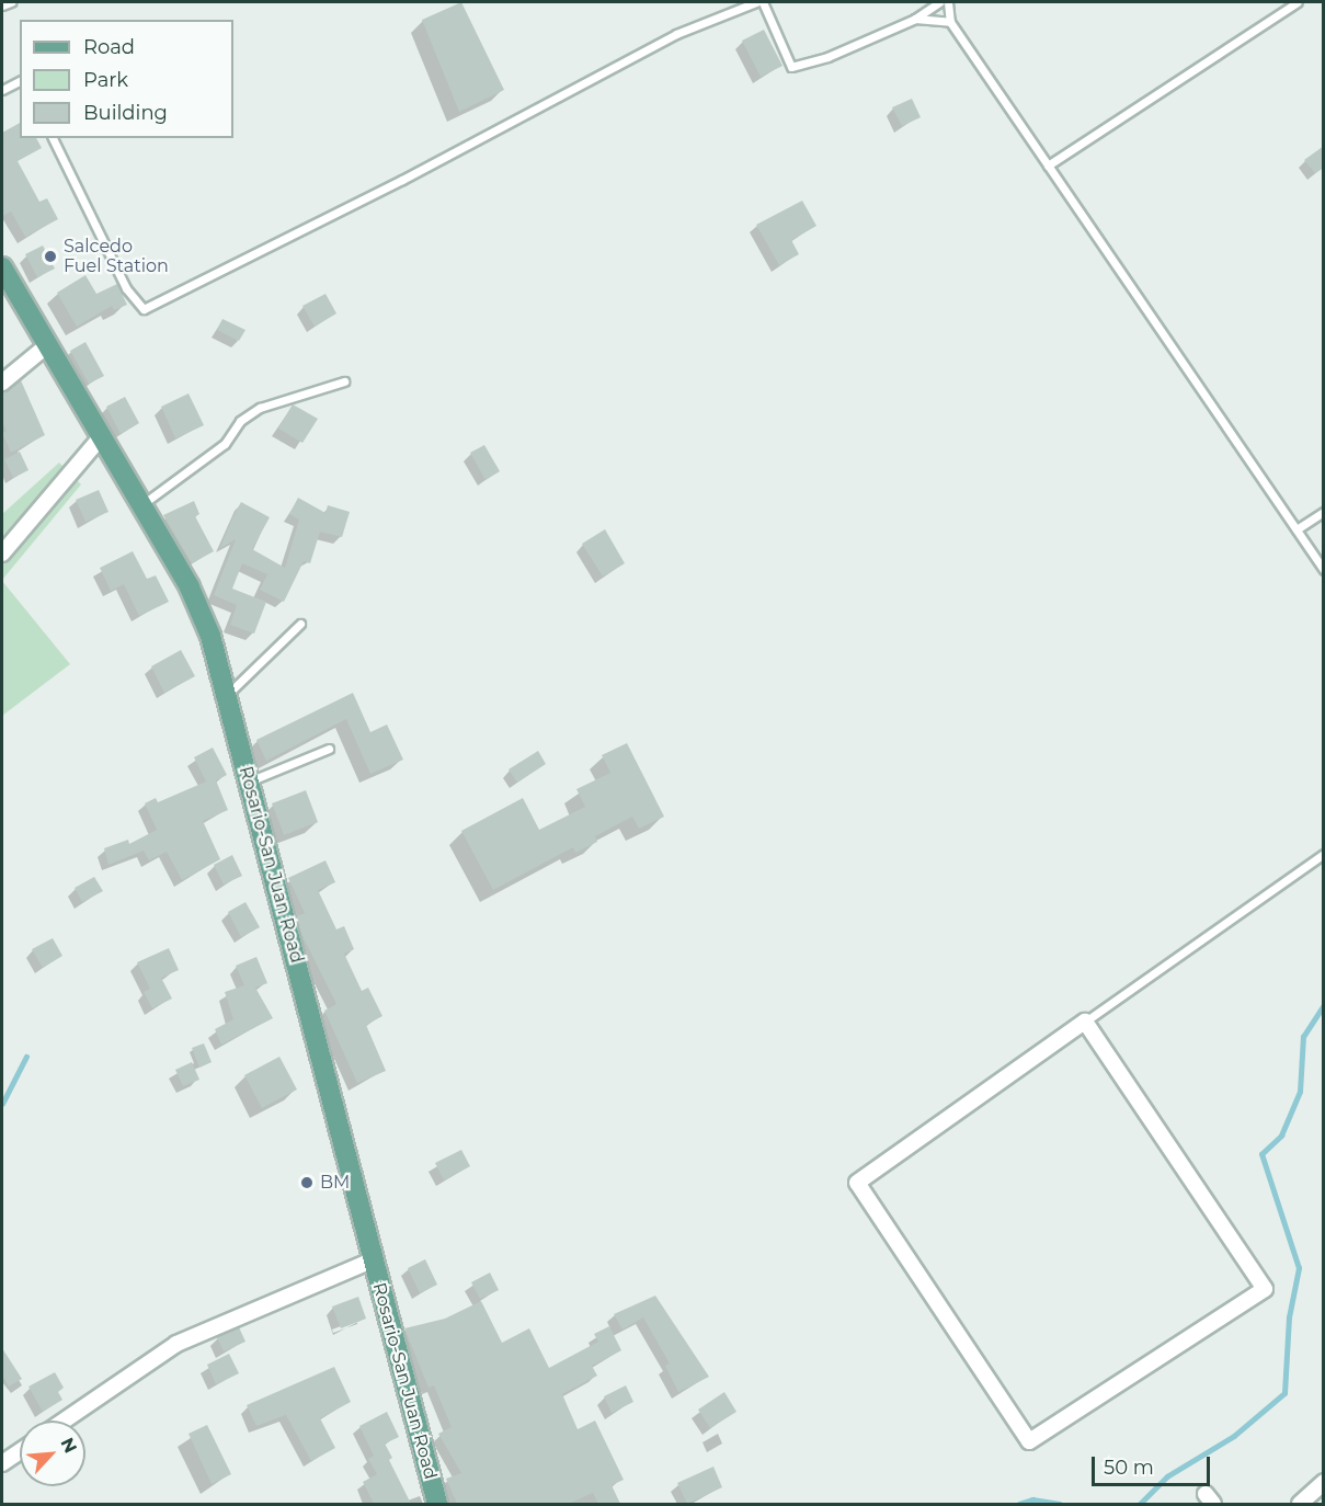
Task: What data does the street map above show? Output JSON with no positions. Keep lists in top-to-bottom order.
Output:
{
  "streets": {
    "main road": ["Rosario-San Juan Road"]
  },
  "places": ["Salcedo Fuel Station", "BM"],
  "legend": ["Road", "Park", "Building"],
  "scale_bar": "50 m",
  "north": "top right"
}
